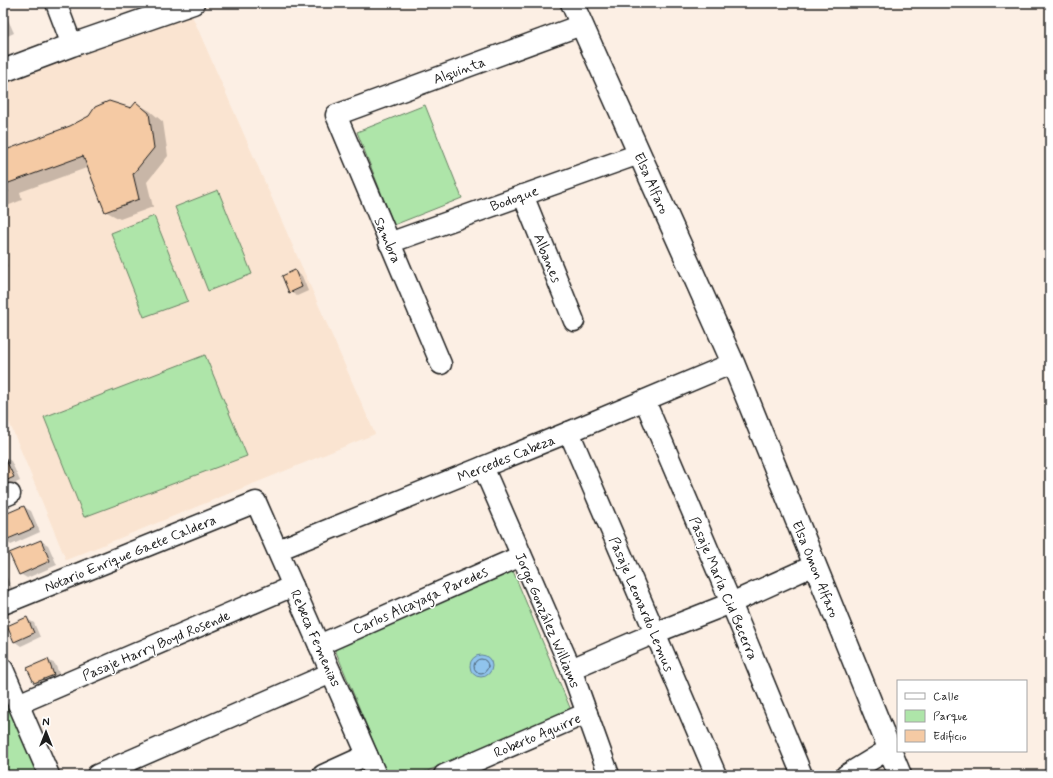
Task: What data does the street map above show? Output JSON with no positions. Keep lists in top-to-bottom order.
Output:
{
  "streets": {
    "street": [
      "Alquinta",
      "Elsa Alfaro",
      "Bodoque",
      "Sambra",
      "Albanes",
      "Mercedes Cabeza",
      "Notario Enrique Gaete Caldera",
      "Elsa Omon Alfaro",
      "Pasaje María Cid Becerra",
      "Carlos Alcayaga Paredes",
      "Pasaje Leonardo Lemus",
      "Jorge González Williams",
      "Rebeca Femenias",
      "Pasaje Harry Boyd Rosende",
      "Roberto Aguirre"
    ]
  },
  "crossings": [
    ["Alquinta", "Elsa Alfaro"],
    ["Alquinta", "Sambra"],
    ["Elsa Alfaro", "Bodoque"],
    ["Elsa Alfaro", "Mercedes Cabeza"],
    ["Elsa Alfaro", "Elsa Omon Alfaro"],
    ["Bodoque", "Sambra"],
    ["Bodoque", "Albanes"],
    ["Mercedes Cabeza", "Elsa Omon Alfaro"],
    ["Mercedes Cabeza", "Pasaje María Cid Becerra"],
    ["Mercedes Cabeza", "Pasaje Leonardo Lemus"],
    ["Mercedes Cabeza", "Jorge González Williams"],
    ["Mercedes Cabeza", "Rebeca Femenias"],
    ["Notario Enrique Gaete Caldera", "Rebeca Femenias"],
    ["Carlos Alcayaga Paredes", "Jorge González Williams"],
    ["Carlos Alcayaga Paredes", "Rebeca Femenias"],
    ["Jorge González Williams", "Roberto Aguirre"],
    ["Rebeca Femenias", "Pasaje Harry Boyd Rosende"]
  ],
  "legend": ["Calle", "Parque", "Edificio"],
  "north": "top"
}
